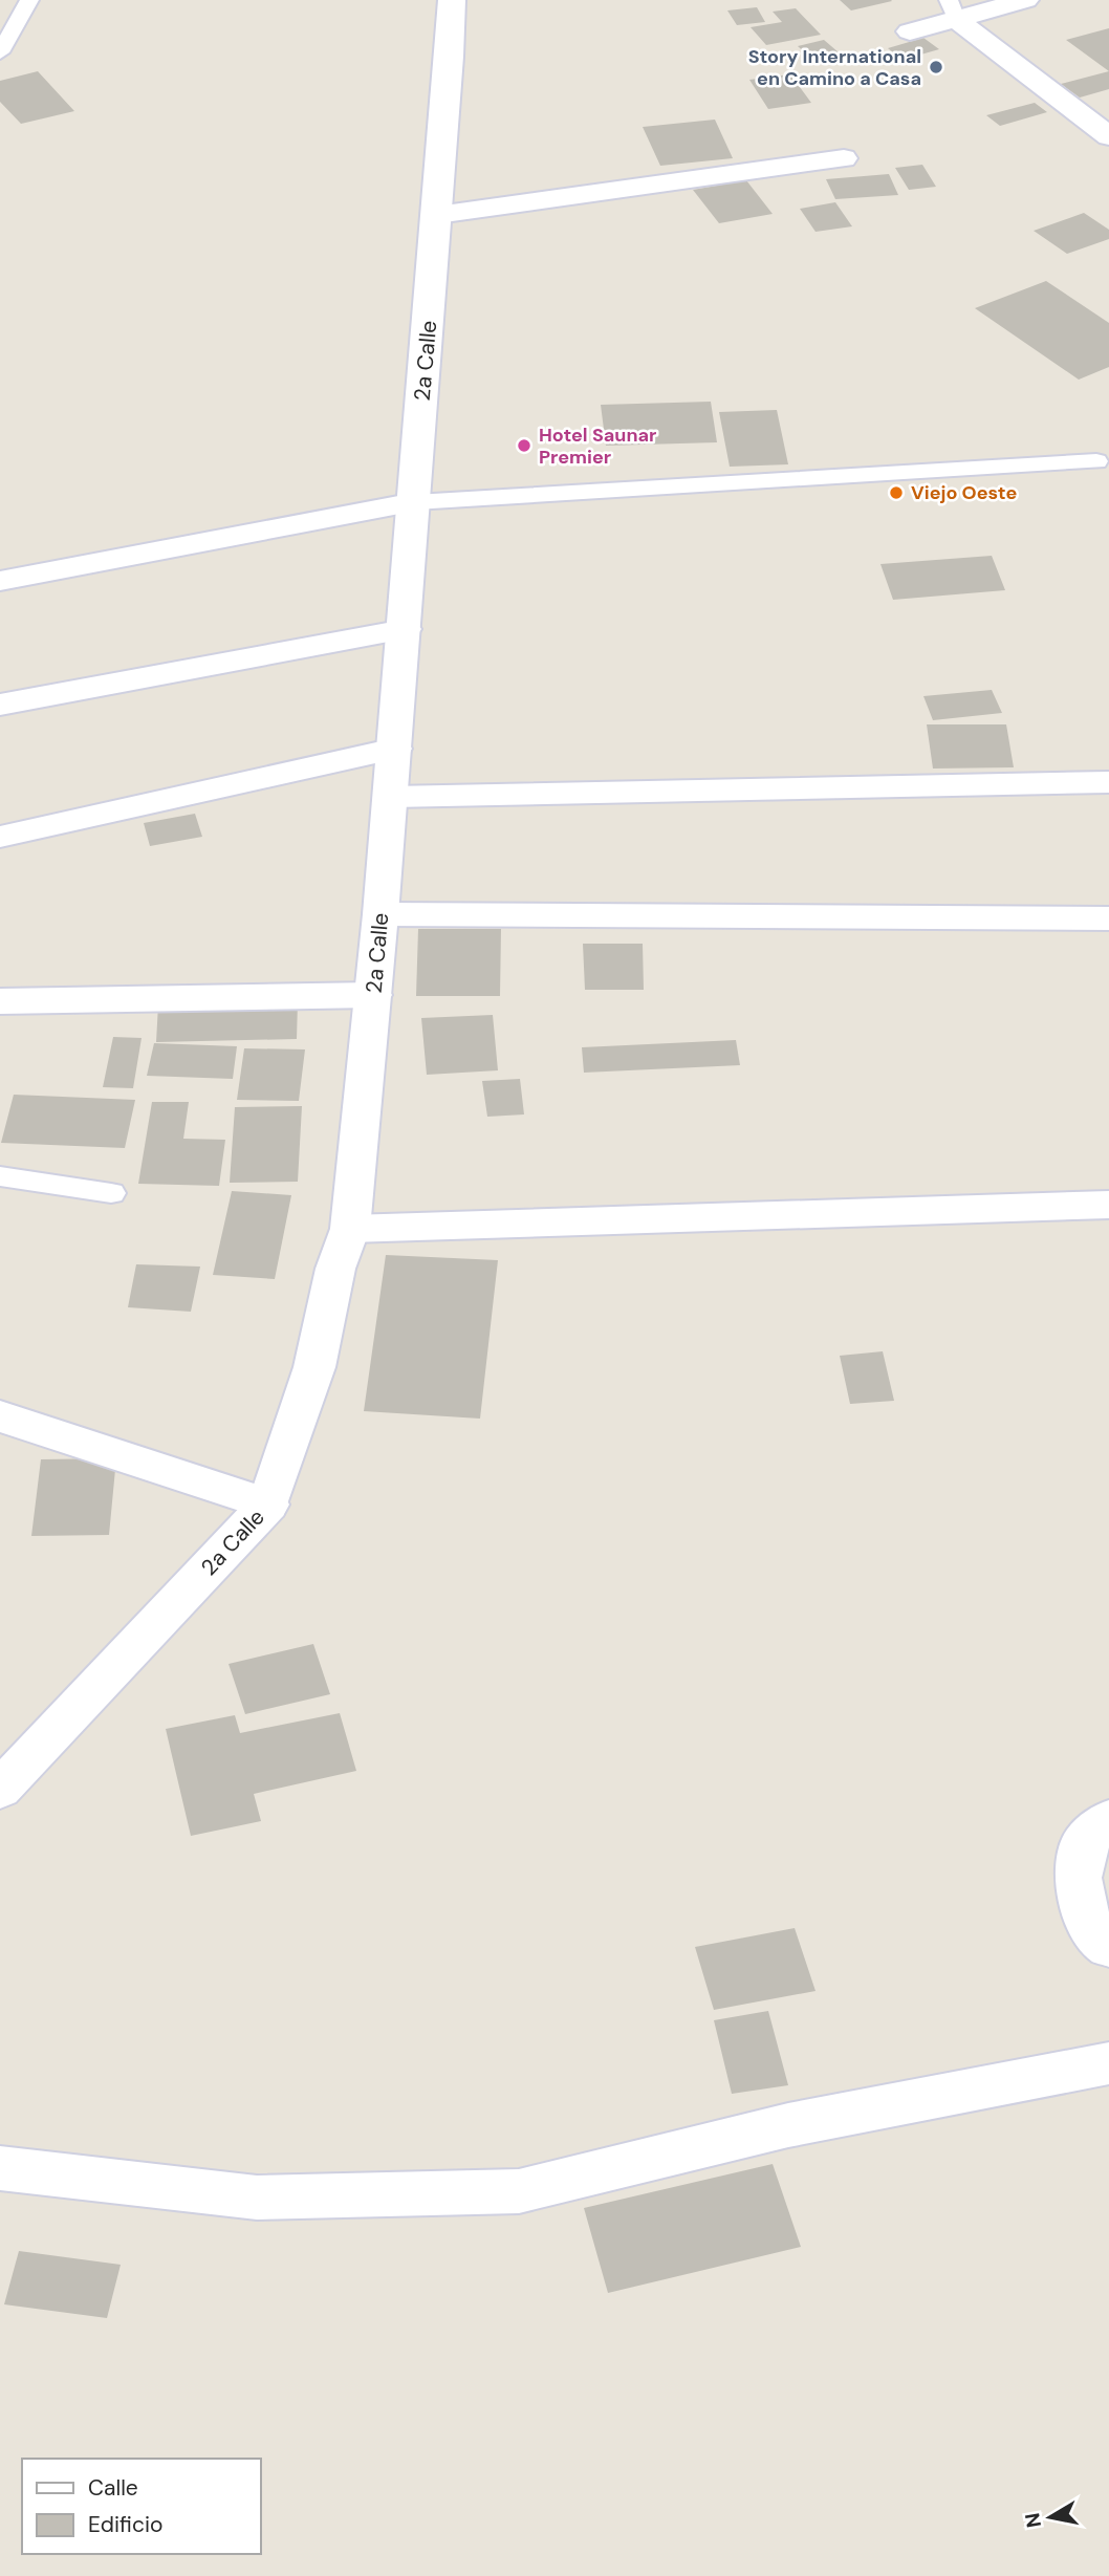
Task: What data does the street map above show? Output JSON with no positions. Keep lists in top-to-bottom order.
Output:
{
  "streets": {
    "street": ["2a Calle"]
  },
  "places": ["Story International en Camino a Casa", "Hotel Saunar Premier", "Viejo Oeste"],
  "legend": ["Calle", "Edificio"],
  "north": "left"
}
